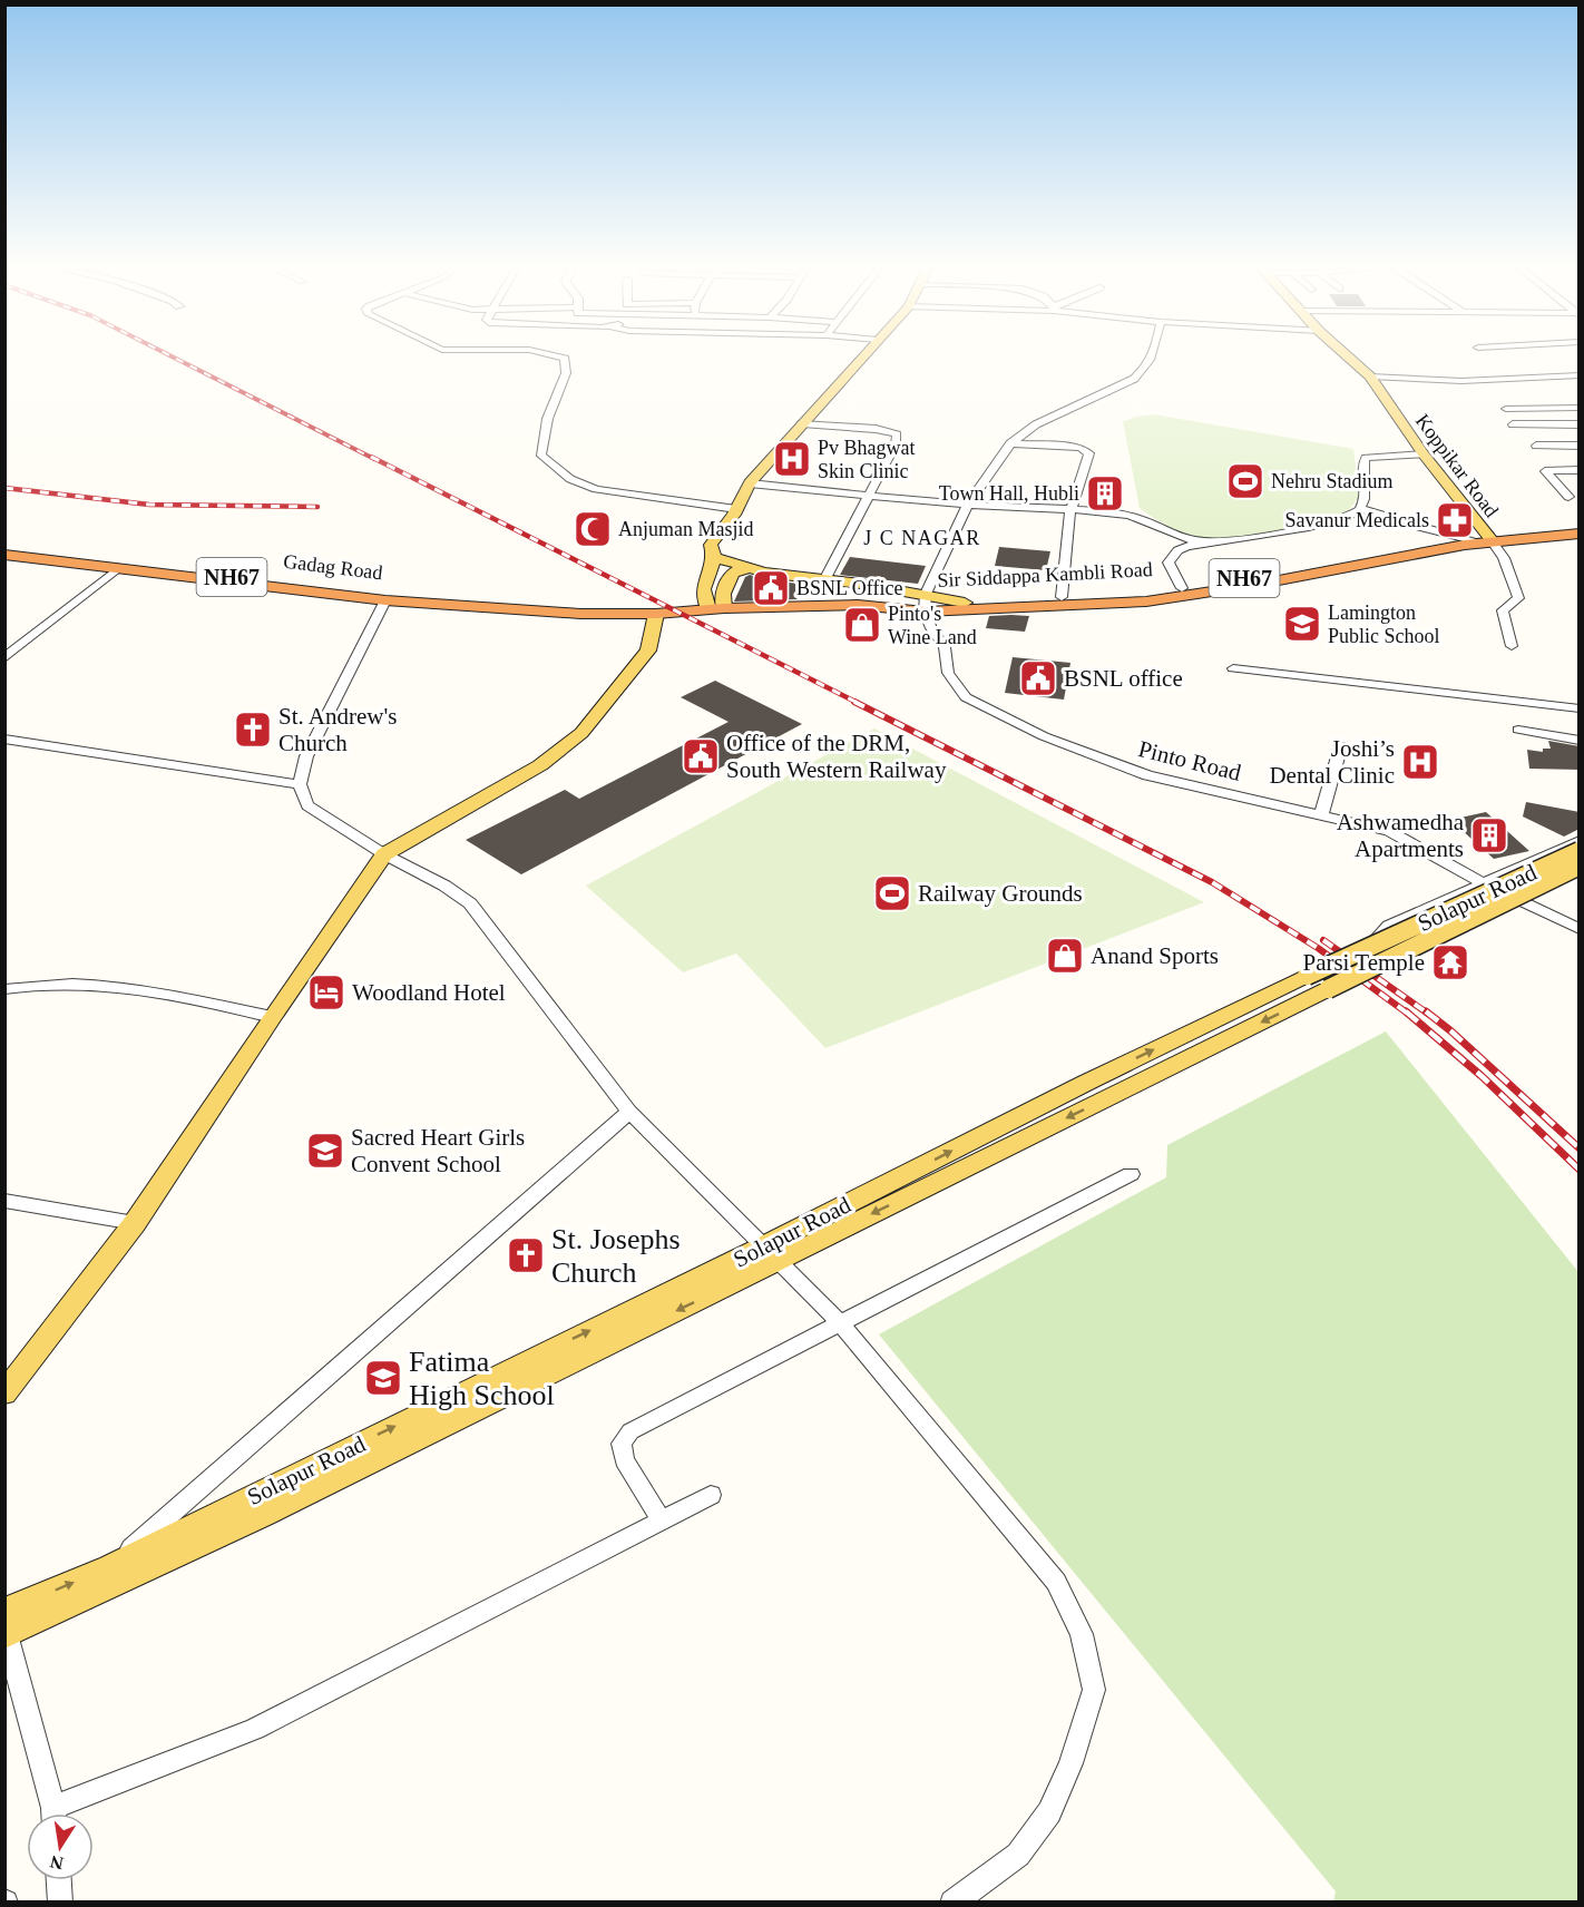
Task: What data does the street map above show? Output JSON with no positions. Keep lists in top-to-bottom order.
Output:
{
  "streets": {
    "highway": ["Gadag Road", "Sir Siddappa Kambli Road", "NH67"],
    "main road": ["Koppikar Road", "Solapur Road"],
    "street": ["Pinto Road"]
  },
  "crossings": [
    ["Koppikar Road", "Sir Siddappa Kambli Road"],
    ["Gadag Road", "Sir Siddappa Kambli Road"],
    ["Sir Siddappa Kambli Road", "Pinto Road"]
  ],
  "districts": ["J C NAGAR"],
  "places": {
    "hospital": ["Pv Bhagwat Skin Clinic", "Joshi’s Dental Clinic"],
    "sports": ["Nehru Stadium", "Railway Grounds"],
    "building": ["Town Hall, Hubli", "Ashwamedha Apartments"],
    "pharmacy": ["Savanur Medicals"],
    "mosque": ["Anjuman Masjid"],
    "public building": ["BSNL Office", "BSNL office", "Office of the DRM, South Western Railway"],
    "school or university": ["Lamington Public School", "Sacred Heart Girls Convent School", "Fatima High School"],
    "shop": ["Pinto's Wine Land", "Anand Sports"],
    "church": ["St. Andrew's Church", "St. Josephs Church"],
    "temple": ["Parsi Temple"],
    "hotel": ["Woodland Hotel"]
  },
  "north": "bottom"
}
